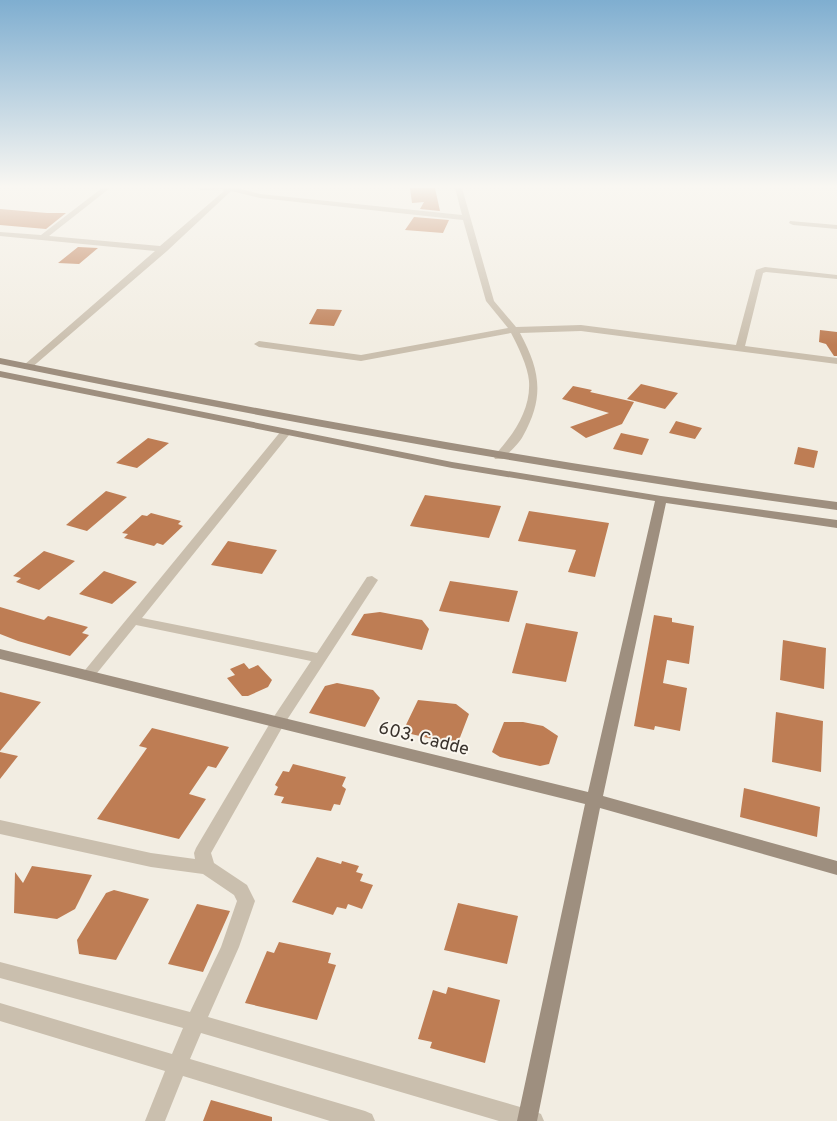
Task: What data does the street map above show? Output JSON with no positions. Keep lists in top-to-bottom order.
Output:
{
  "streets": {
    "main road": ["603. Cadde"]
  }
}
